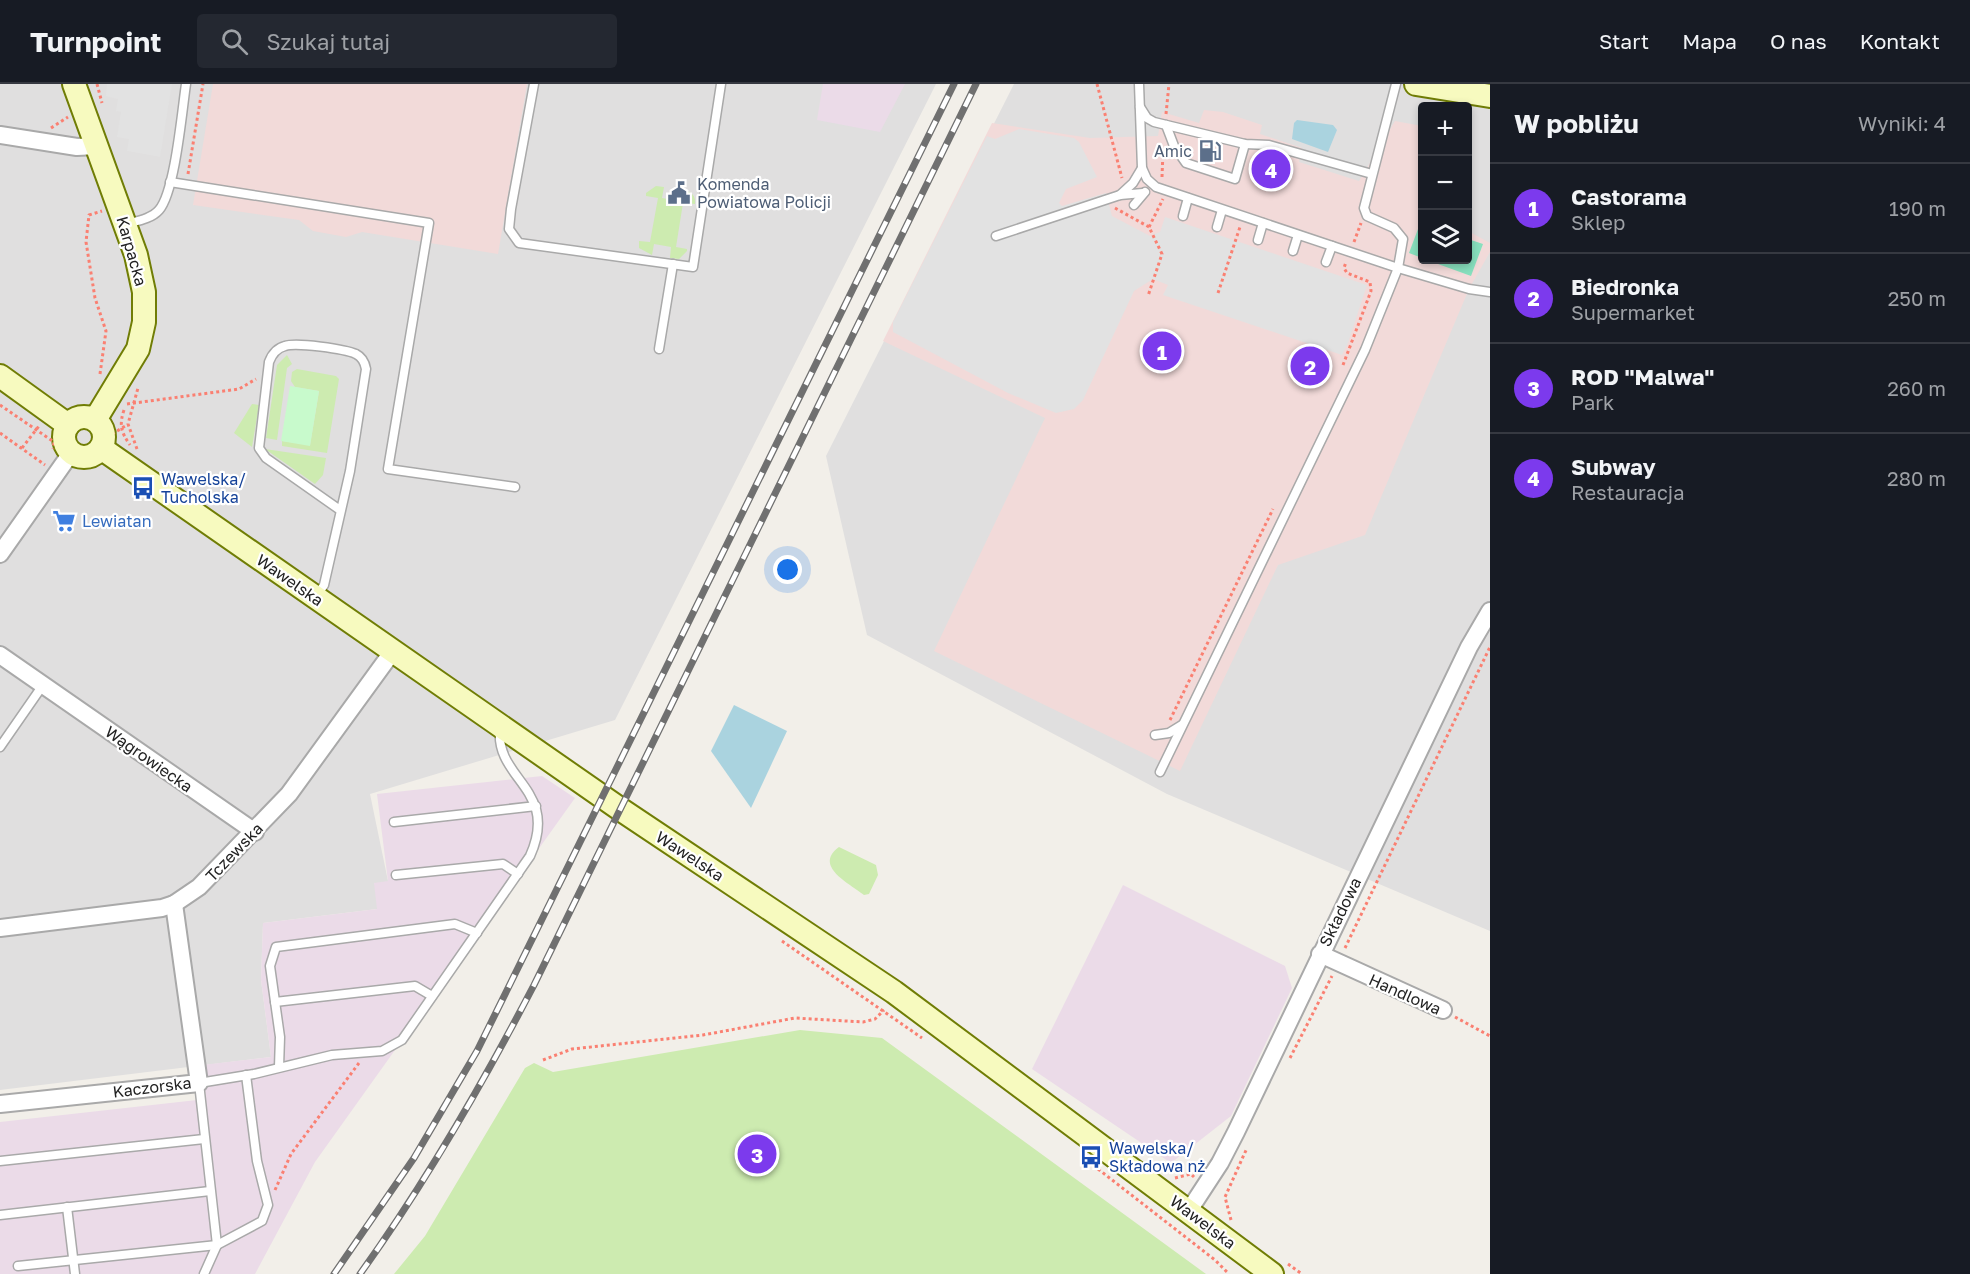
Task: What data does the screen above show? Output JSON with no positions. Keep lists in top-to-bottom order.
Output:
{
  "streets": {
    "street": [
      "Karpacka",
      "Wawelska",
      "Wągrowiecka",
      "Tczewska",
      "Składowa",
      "Handlowa",
      "Kaczorska"
    ]
  },
  "crossings": [
    ["Karpacka", "Wawelska"],
    ["Wawelska", "Tczewska"],
    ["Wawelska", "Składowa"],
    ["Wągrowiecka", "Tczewska"],
    ["Tczewska", "Kaczorska"],
    ["Składowa", "Handlowa"]
  ],
  "places": {
    "fuel station": ["Amic"],
    "public building": ["Komenda Powiatowa Policji"],
    "bus stop": ["Wawelska/ Tucholska", "Wawelska/ Składowa nż"],
    "supermarket": ["Lewiatan"]
  },
  "page": {
    "header": "Turnpoint",
    "search": "Szukaj tutaj",
    "nav": [
      "Start",
      "Mapa",
      "O nas",
      "Kontakt"
    ],
    "heading": ["W pobliżu", "Wyniki: 4"],
    "map_buttons": ["+", "−"],
    "pins": [
      "4",
      "1",
      "2",
      "3"
    ],
    "list": [
      {
        "mark": "1",
        "name": "Castorama",
        "note": "Sklep",
        "value": "190 m"
      },
      {
        "mark": "2",
        "name": "Biedronka",
        "note": "Supermarket",
        "value": "250 m"
      },
      {
        "mark": "3",
        "name": "ROD \"Malwa\"",
        "note": "Park",
        "value": "260 m"
      },
      {
        "mark": "4",
        "name": "Subway",
        "note": "Restauracja",
        "value": "280 m"
      }
    ]
  }
}
